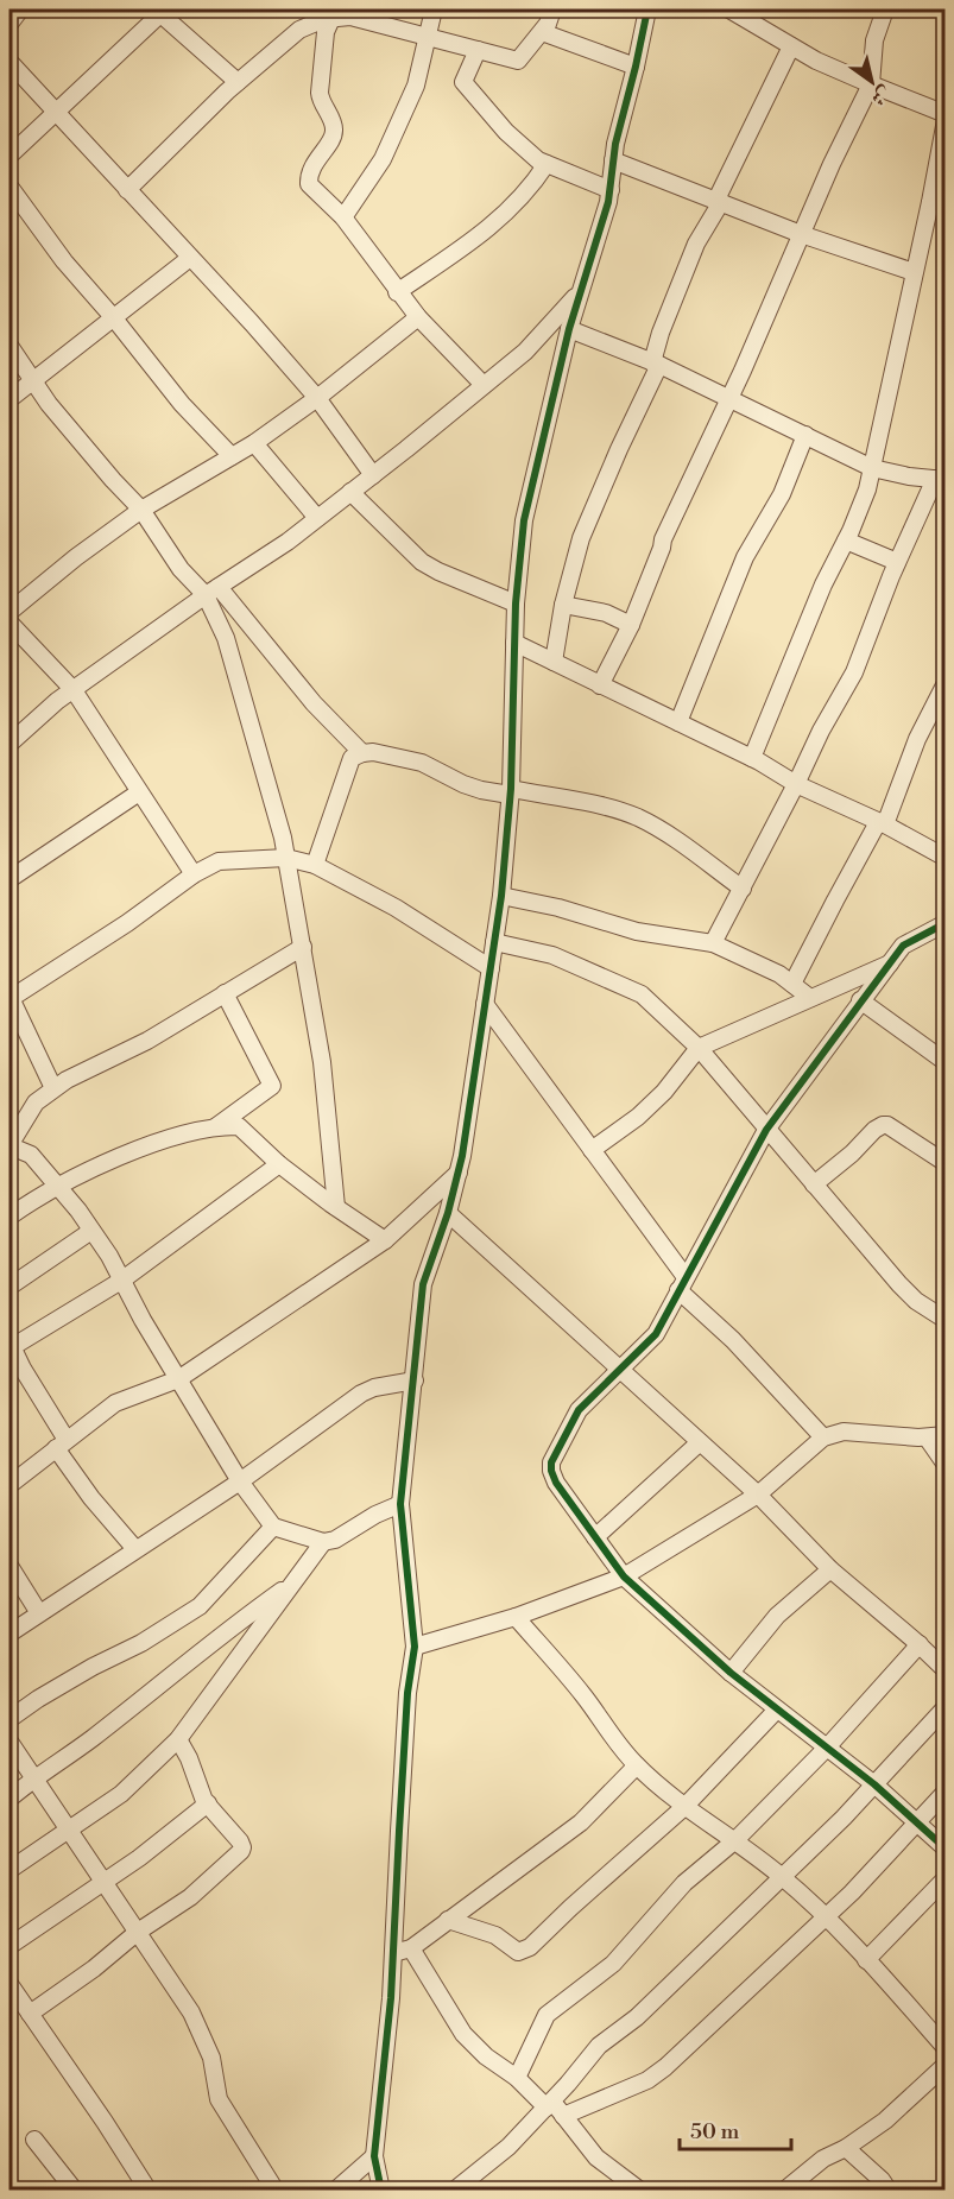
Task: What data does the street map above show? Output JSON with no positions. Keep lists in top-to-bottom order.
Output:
{
  "scale_bar": "50 m",
  "north": "bottom right"
}
